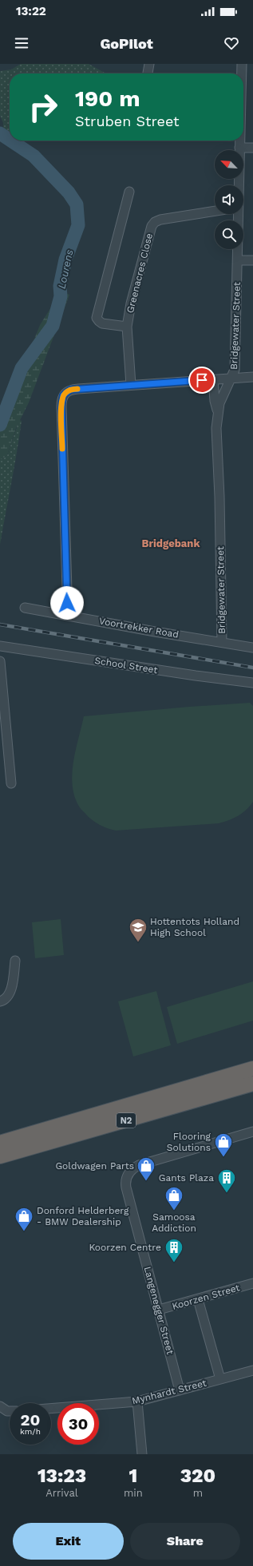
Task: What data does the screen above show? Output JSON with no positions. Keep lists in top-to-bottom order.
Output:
{
  "streets": {
    "highway": ["N2"],
    "street": [
      "Greenacres Close",
      "Bridgewater Street",
      "Voortrekker Road",
      "School Street",
      "Koorzen Street",
      "Langenegger Street",
      "Mynhardt Street"
    ]
  },
  "crossings": [
    ["Bridgewater Street", "Voortrekker Road"],
    ["Koorzen Street", "Langenegger Street"],
    ["Langenegger Street", "Mynhardt Street"]
  ],
  "districts": ["Bridgebank"],
  "water": ["Lourens"],
  "places": {
    "school or university": ["Hottentots Holland High School"],
    "shop": [
      "Flooring Solutions",
      "Goldwagen Parts",
      "Samoosa Addiction",
      "Donford Helderberg - BMW Dealership"
    ],
    "building": ["Gants Plaza", "Koorzen Centre"]
  },
  "north": "top left",
  "page": {
    "status": "13:22",
    "header": "GoPilot",
    "turn": ["190 m", "Struben Street"],
    "speed": "20 km/h",
    "limit": "30",
    "eta": [
      "13:23",
      "Arrival",
      "1",
      "min",
      "320",
      "m"
    ],
    "buttons": ["Exit", "Share"]
  }
}
